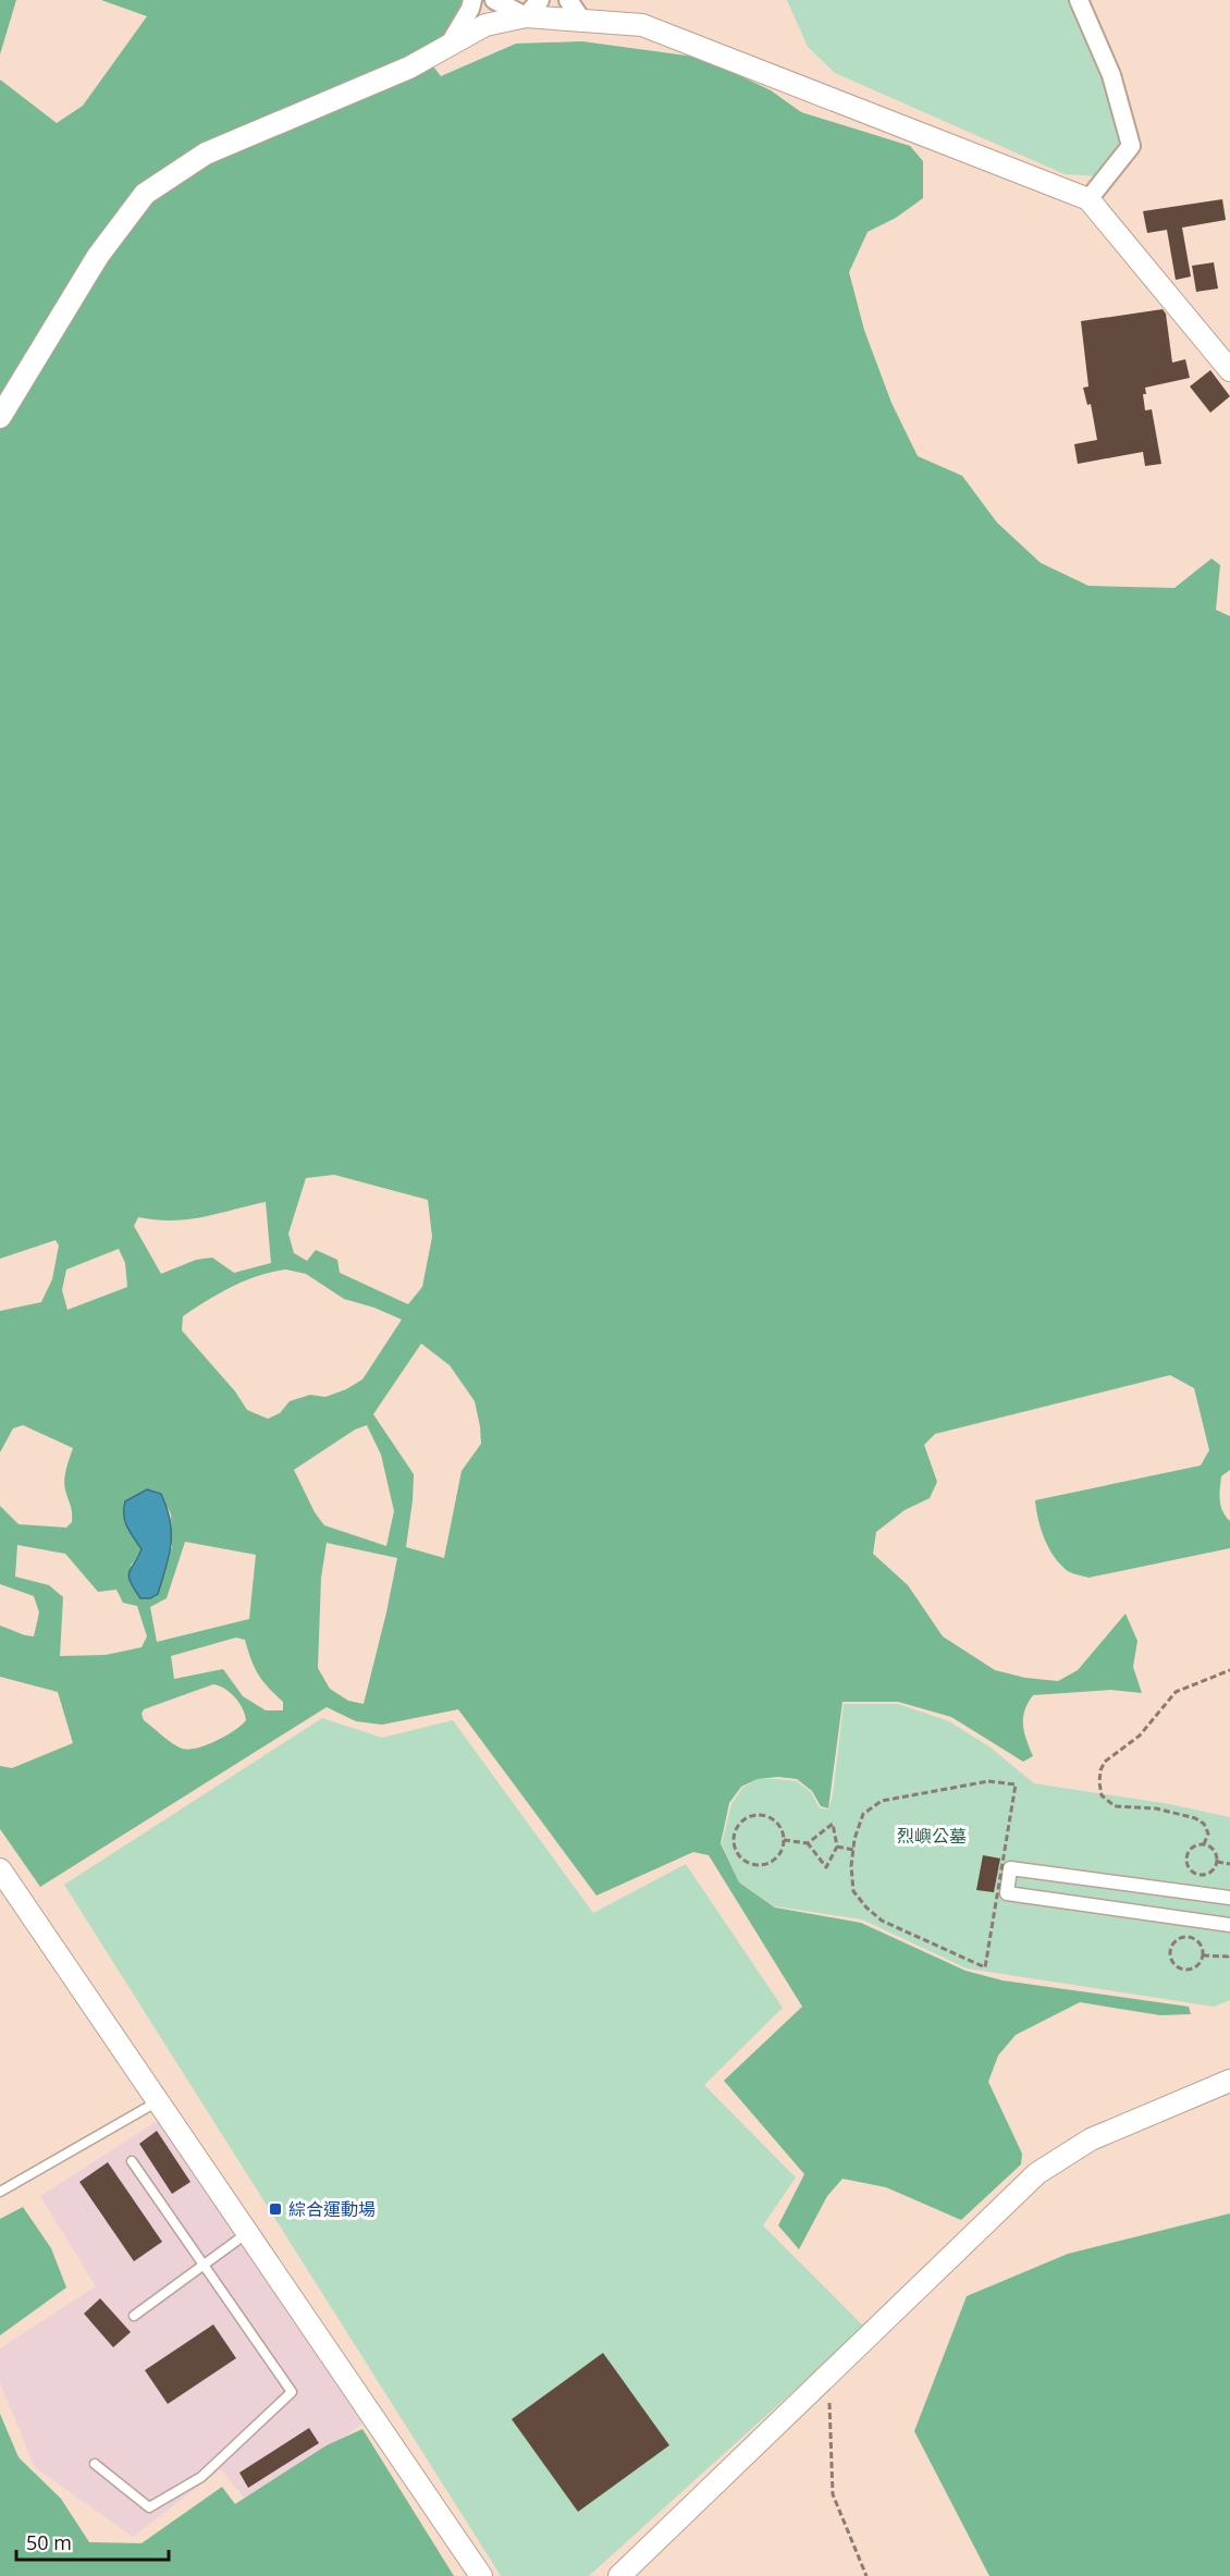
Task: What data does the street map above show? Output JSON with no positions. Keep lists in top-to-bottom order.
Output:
{
  "parks": ["烈嶼公墓"],
  "places": {
    "transit": ["綜合運動場"]
  },
  "scale_bar": "50 m"
}
